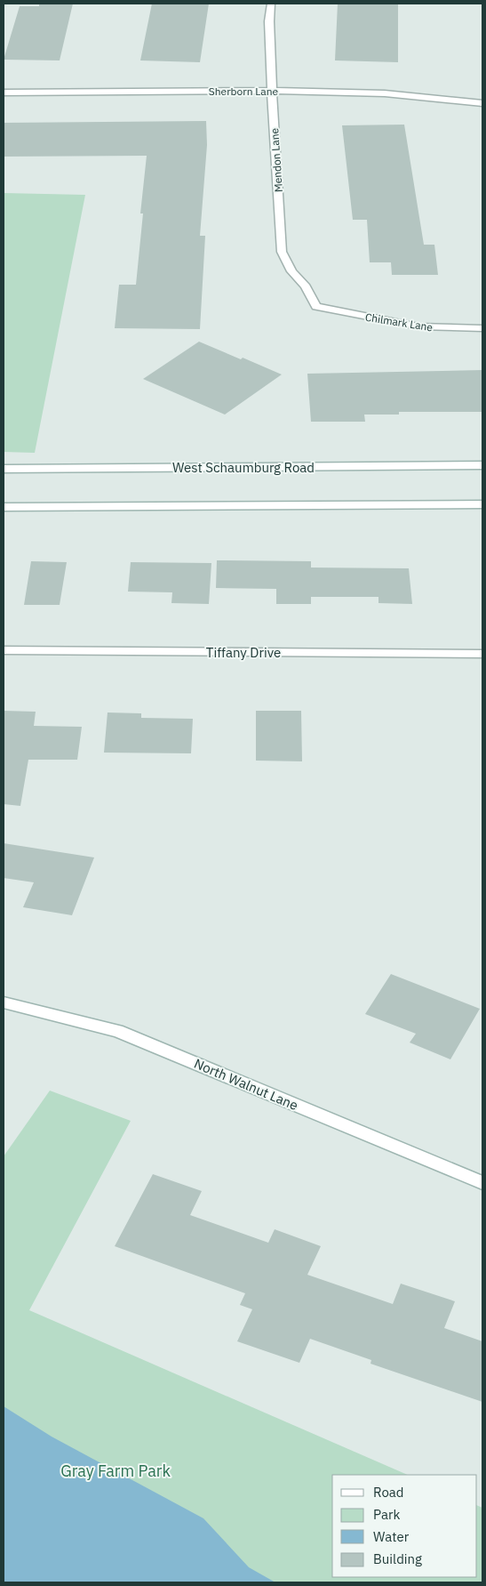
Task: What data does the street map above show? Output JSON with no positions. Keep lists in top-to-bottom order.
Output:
{
  "streets": {
    "street": [
      "Sherborn Lane",
      "Mendon Lane",
      "Chilmark Lane",
      "West Schaumburg Road",
      "Tiffany Drive",
      "North Walnut Lane"
    ]
  },
  "crossings": [
    ["Sherborn Lane", "Mendon Lane"],
    ["Mendon Lane", "Chilmark Lane"]
  ],
  "parks": ["Gray Farm Park"],
  "legend": [
    "Road",
    "Park",
    "Water",
    "Building"
  ]
}
